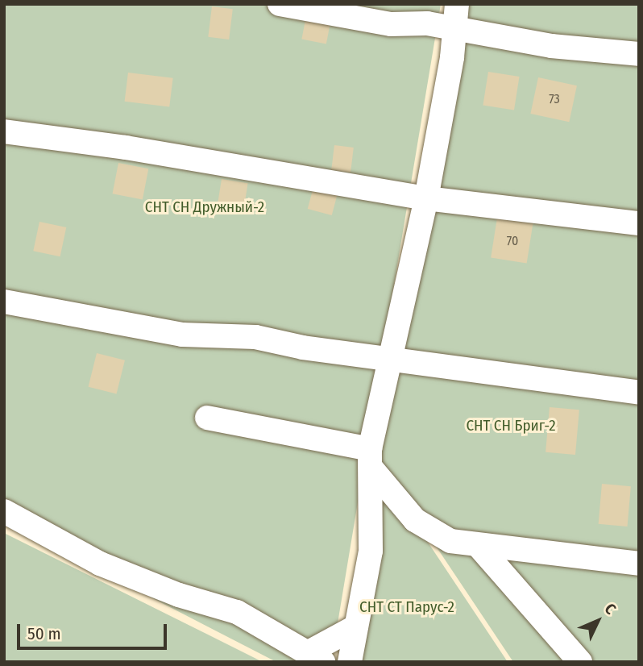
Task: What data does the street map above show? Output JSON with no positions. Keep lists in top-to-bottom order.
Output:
{
  "parks": ["СНТ СН Дружный-2", "СНТ СН Бриг-2", "СНТ СТ Парус-2"],
  "house_numbers": ["73", "70"],
  "scale_bar": "50 m",
  "north": "top right"
}
